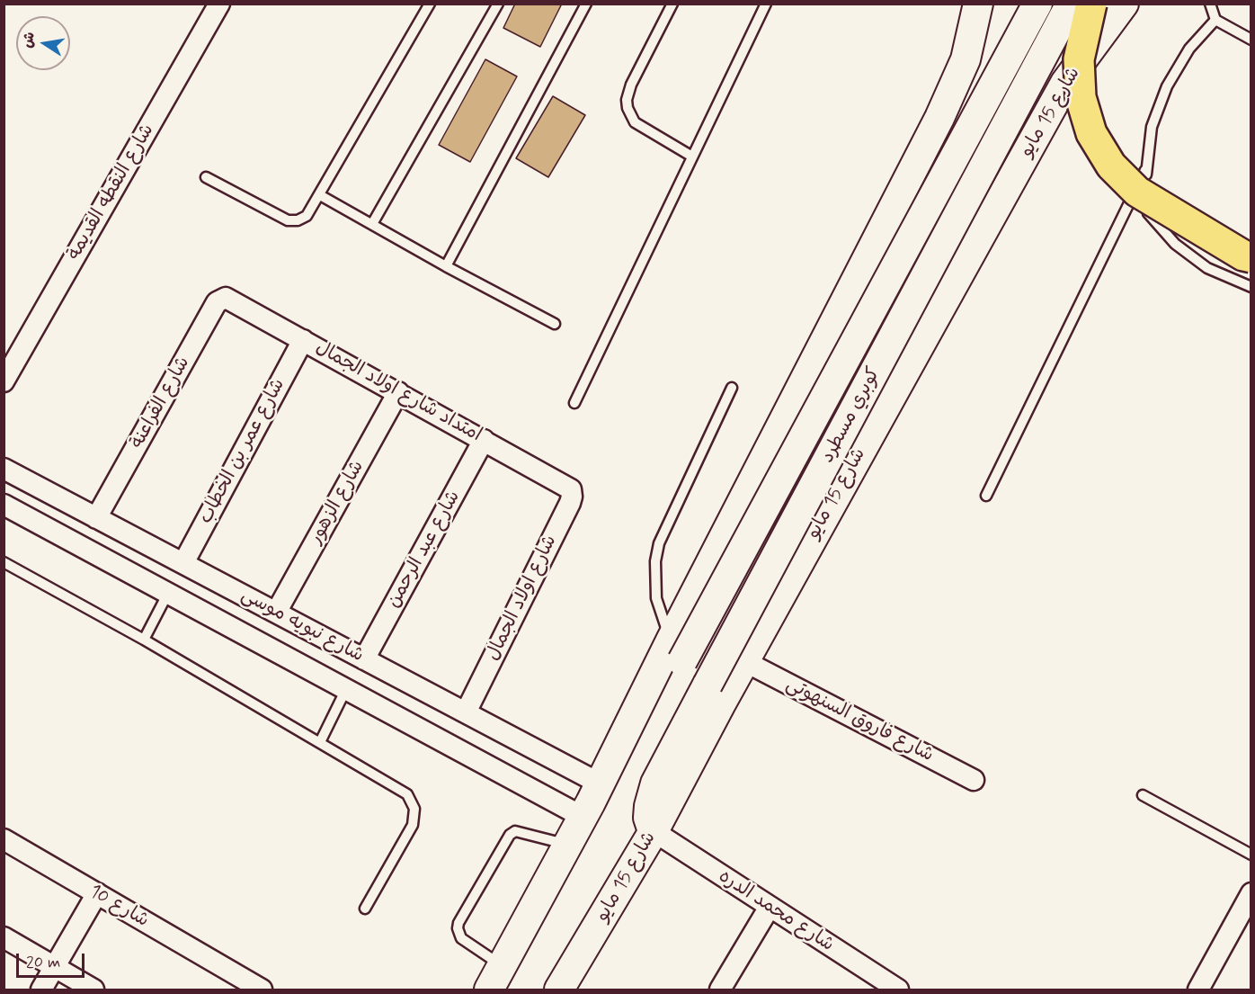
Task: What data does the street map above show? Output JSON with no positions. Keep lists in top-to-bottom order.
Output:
{
  "streets": {
    "main road": ["شارع 15 مايو", "كوبري مسطرد"],
    "street": [
      "شارع النقطه القديمة",
      "امتداد شارع اولاد الجمال",
      "شارع الفراعنة",
      "شارع عمر بن الخطاب",
      "شارع الزهور",
      "شارع عبد الرحمن",
      "شارع اولاد الجمال",
      "شارع نبويه موسى",
      "شارع فاروق السنهوتى",
      "شارع 10",
      "شارع محمد الدره"
    ]
  },
  "crossings": [
    ["شارع 15 مايو", "كوبري مسطرد"],
    ["شارع 15 مايو", "شارع فاروق السنهوتى"],
    ["شارع 15 مايو", "شارع محمد الدره"],
    ["امتداد شارع اولاد الجمال", "شارع الفراعنة"],
    ["امتداد شارع اولاد الجمال", "شارع عمر بن الخطاب"],
    ["امتداد شارع اولاد الجمال", "شارع الزهور"],
    ["امتداد شارع اولاد الجمال", "شارع عبد الرحمن"],
    ["امتداد شارع اولاد الجمال", "شارع اولاد الجمال"],
    ["شارع الفراعنة", "شارع نبويه موسى"],
    ["كوبري مسطرد", "شارع نبويه موسى"],
    ["كوبري مسطرد", "شارع محمد الدره"],
    ["شارع عمر بن الخطاب", "شارع نبويه موسى"],
    ["شارع الزهور", "شارع نبويه موسى"],
    ["شارع عبد الرحمن", "شارع نبويه موسى"],
    ["شارع اولاد الجمال", "شارع نبويه موسى"]
  ],
  "scale_bar": "20 m",
  "north": "left"
}
